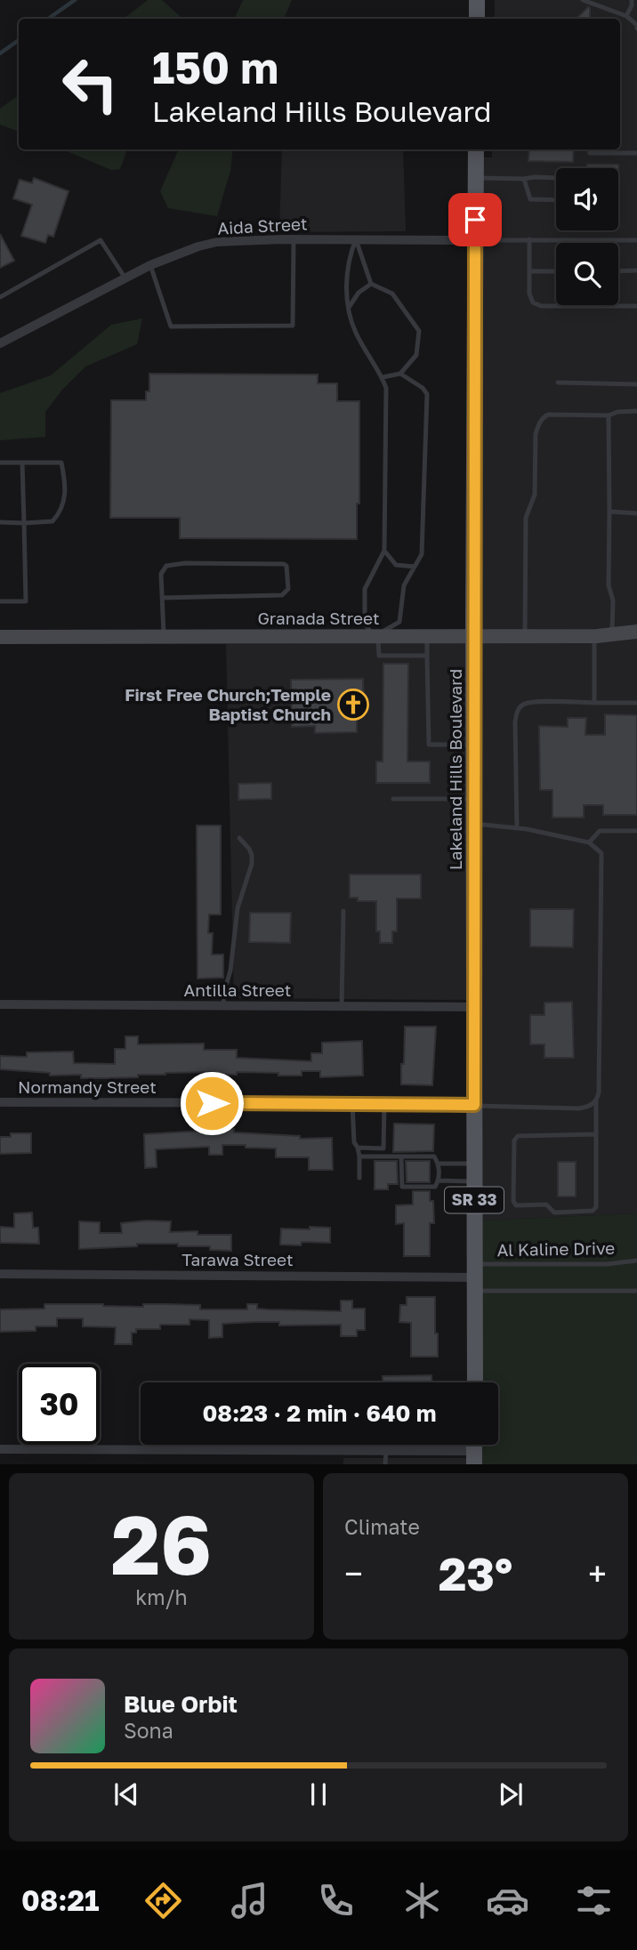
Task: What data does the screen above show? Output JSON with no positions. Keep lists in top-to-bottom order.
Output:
{
  "streets": {
    "main road": ["Lakeland Hills Boulevard", "SR 33"],
    "street": [
      "Aida Street",
      "Granada Street",
      "Antilla Street",
      "Normandy Street",
      "Tarawa Street"
    ],
    "lane": ["Al Kaline Drive"]
  },
  "crossings": [
    ["Aida Street", "Lakeland Hills Boulevard"],
    ["Granada Street", "Lakeland Hills Boulevard"],
    ["Lakeland Hills Boulevard", "Antilla Street"],
    ["Lakeland Hills Boulevard", "Normandy Street"],
    ["Lakeland Hills Boulevard", "Al Kaline Drive"],
    ["Lakeland Hills Boulevard", "Tarawa Street"],
    ["Al Kaline Drive", "Tarawa Street"]
  ],
  "places": {
    "church": ["First Free Church;Temple Baptist Church"]
  },
  "page": {
    "turn": ["150 m", "Lakeland Hills Boulevard"],
    "limit": "30",
    "trip": "08:23 · 2 min · 640 m",
    "tile": [
      ["26", "km/h"],
      "Climate"
    ],
    "heat": ["−", "23°", "+"],
    "song": ["Blue Orbit", "Sona"],
    "tabs": "08:21"
  }
}
